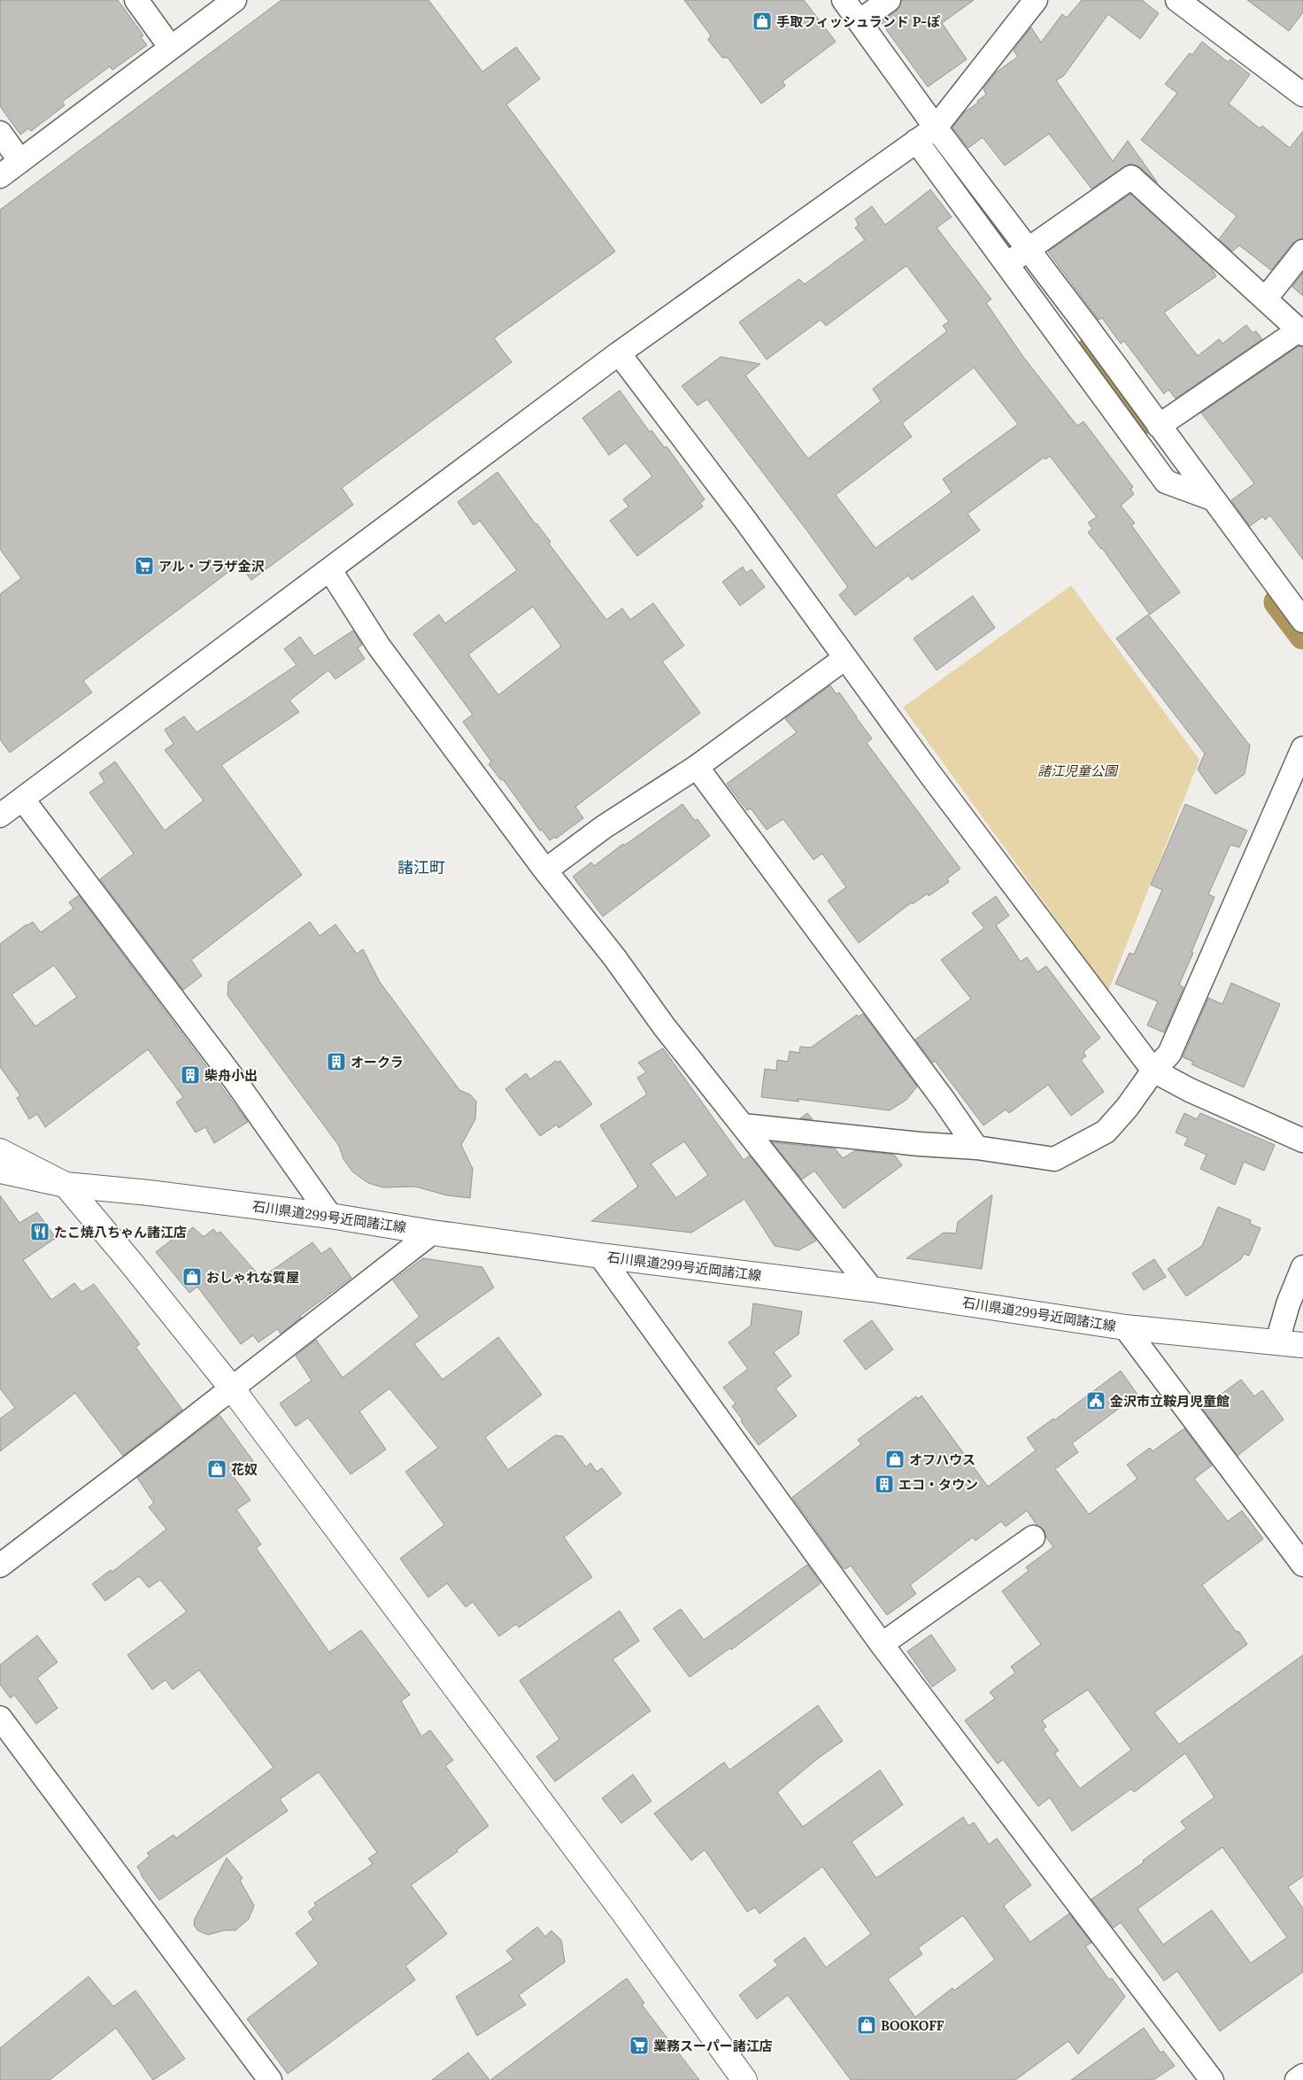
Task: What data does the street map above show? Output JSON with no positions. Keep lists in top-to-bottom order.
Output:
{
  "streets": {
    "main road": ["石川県道299号近岡諸江線"]
  },
  "districts": ["諸江町"],
  "parks": ["諸江児童公園"],
  "places": {
    "shop": [
      "手取フィッシュランド P-ぽ",
      "おしゃれな質屋",
      "オフハウス",
      "花奴",
      "BOOKOFF"
    ],
    "supermarket": ["アル・プラザ金沢", "業務スーパー諸江店"],
    "building": ["オークラ", "柴舟小出", "エコ・タウン"],
    "restaurant": ["たこ焼八ちゃん諸江店"],
    "public building": ["金沢市立鞍月児童館"]
  }
}
